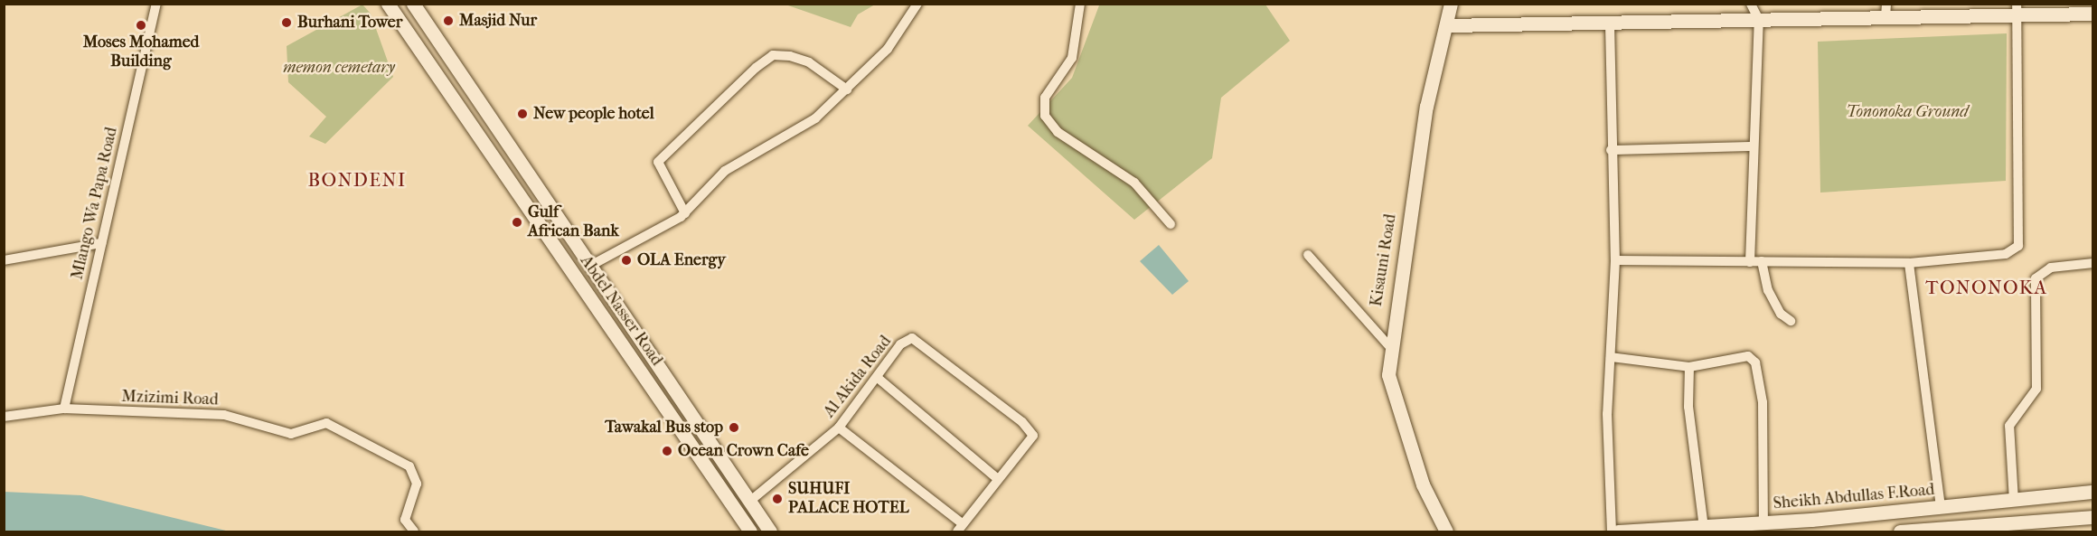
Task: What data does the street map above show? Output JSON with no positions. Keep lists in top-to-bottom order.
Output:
{
  "streets": {
    "main road": ["Kisauni Road", "Abdel Nasser Road", "Sheikh Abdullas F.Road"],
    "street": ["Mlango Wa Papa Road", "Al Akida Road", "Mzizimi Road"]
  },
  "crossings": [
    ["Mlango Wa Papa Road", "Mzizimi Road"],
    ["Abdel Nasser Road", "Al Akida Road"]
  ],
  "districts": ["BONDENI", "TONONOKA"],
  "parks": ["memon cemetary", "Tononoka Ground"],
  "places": [
    "Masjid Nur",
    "Burhani Tower",
    "Moses Mohamed Building",
    "New people hotel",
    "Gulf African Bank",
    "OLA Energy",
    "Tawakal Bus stop",
    "Ocean Crown Cafe",
    "SUHUFI PALACE HOTEL"
  ]
}
